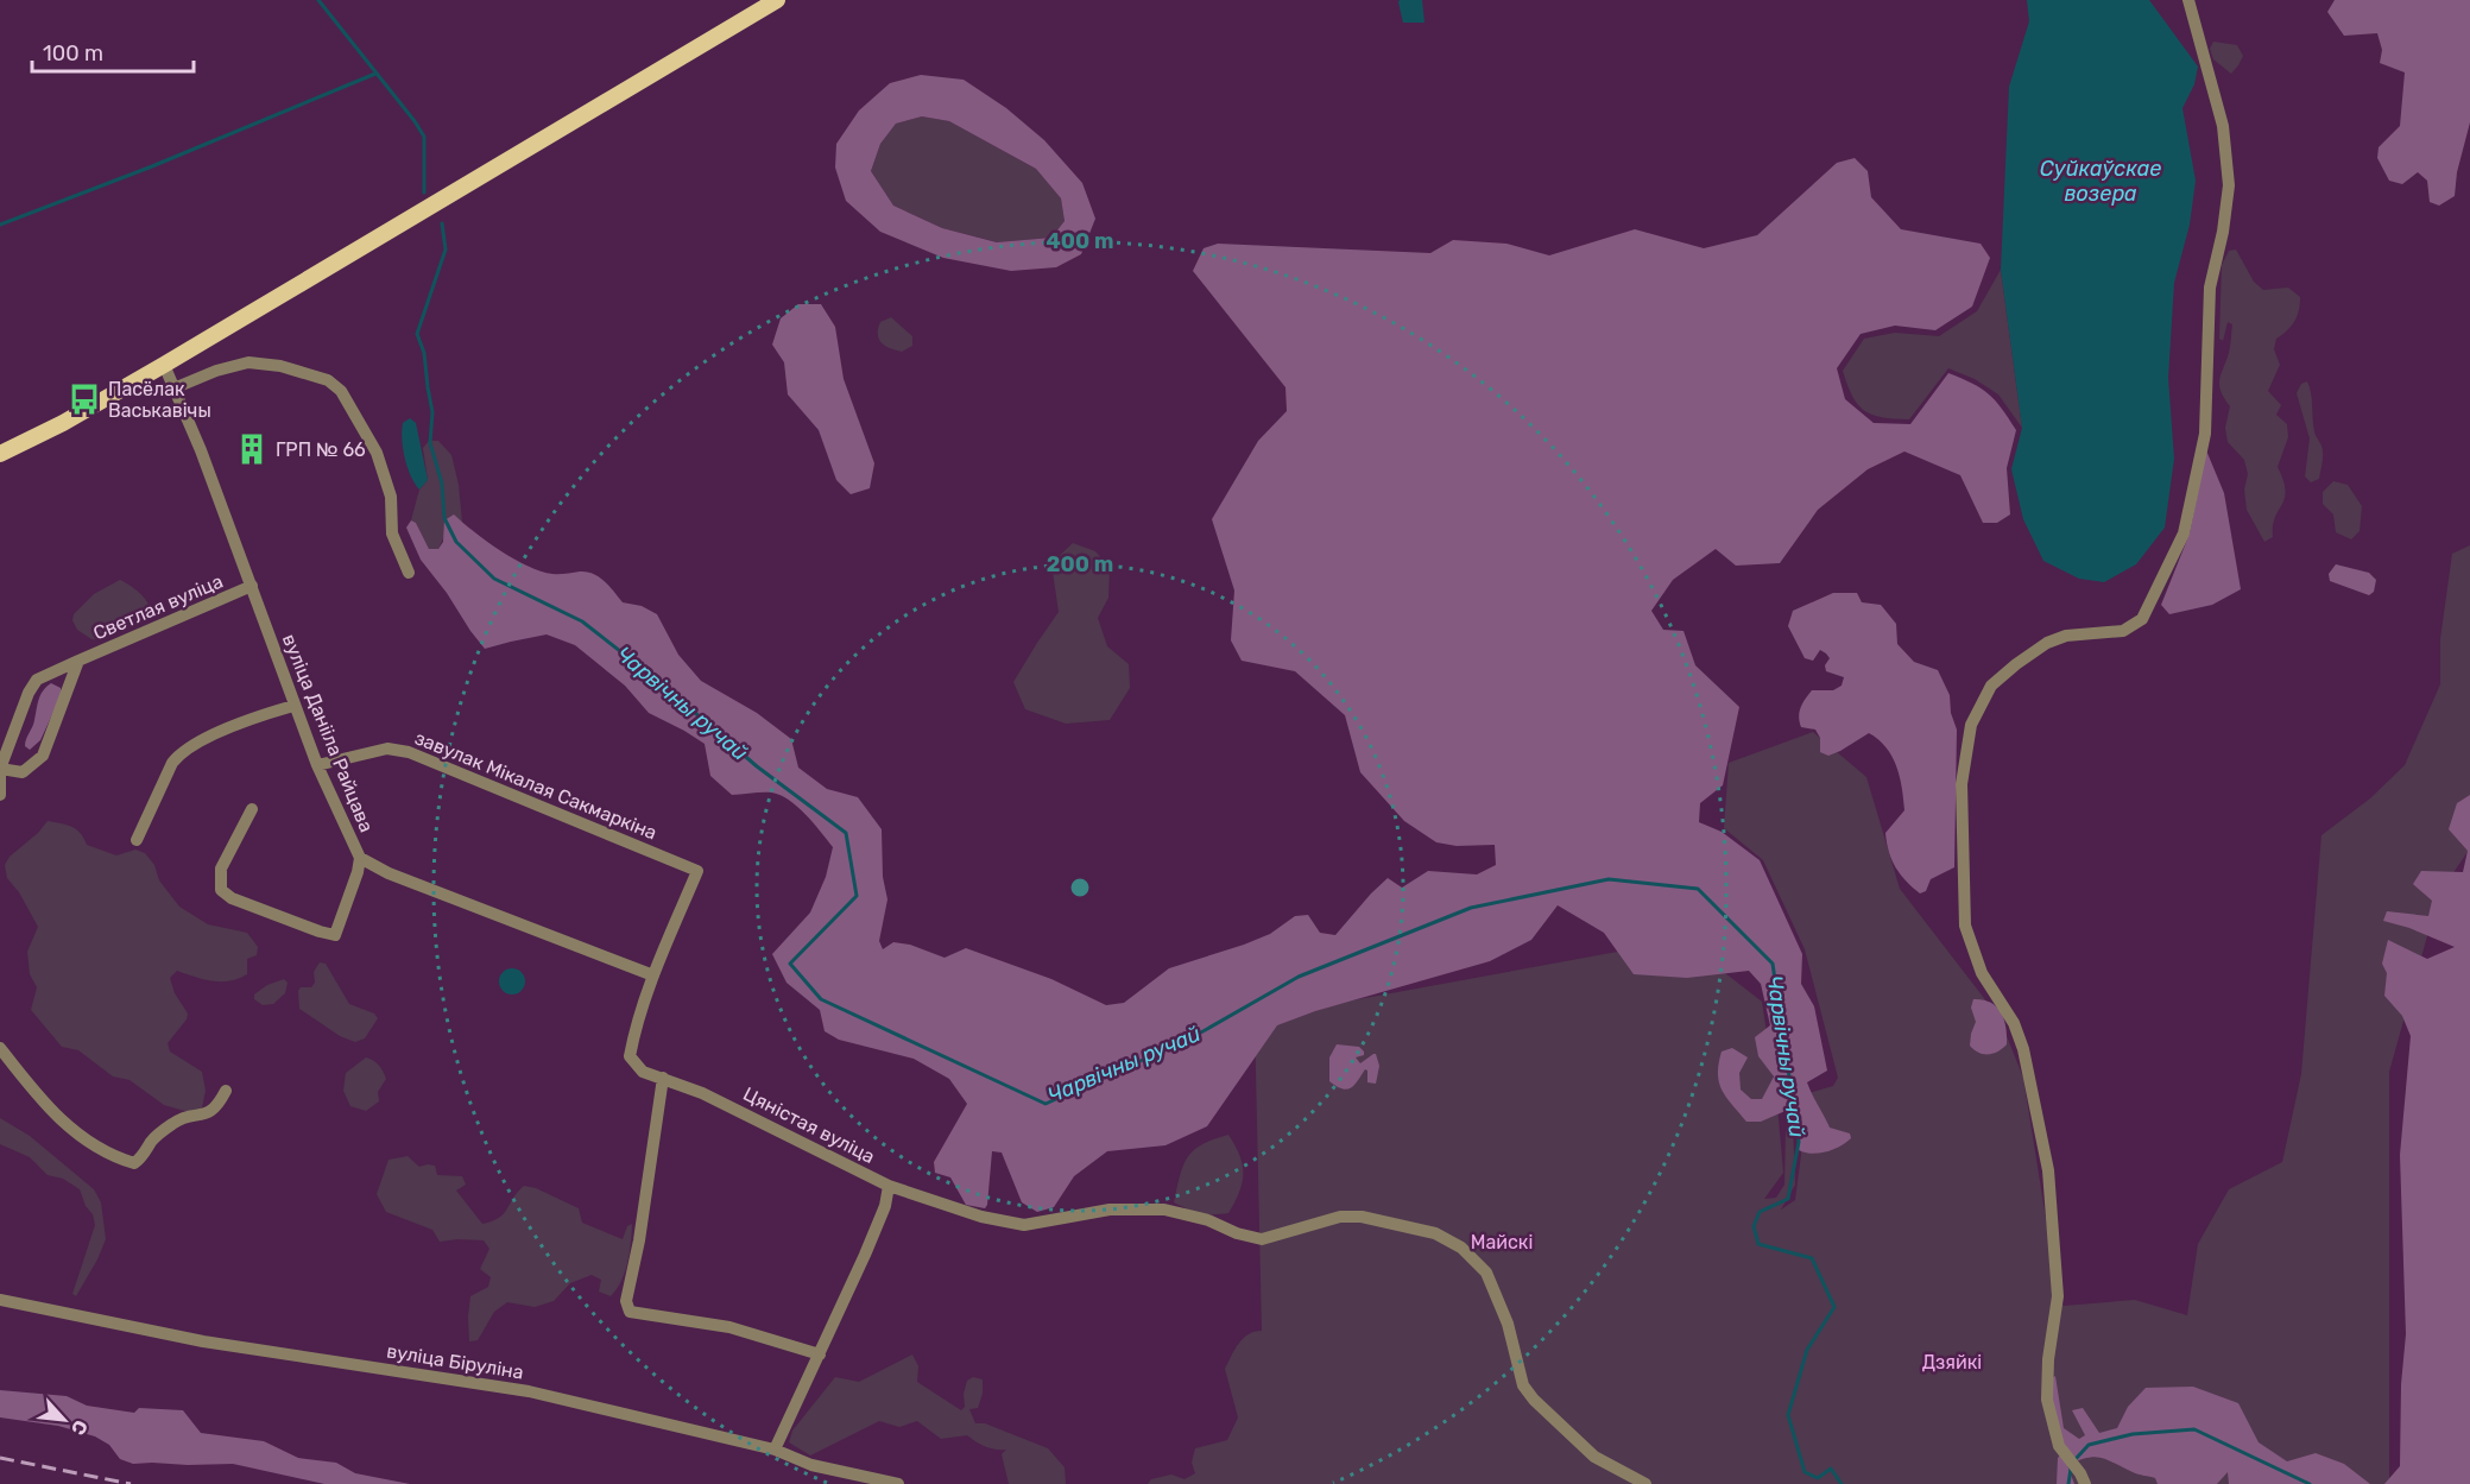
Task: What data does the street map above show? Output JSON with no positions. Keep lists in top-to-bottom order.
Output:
{
  "streets": {
    "street": [
      "Светлая вуліца",
      "вуліца Данііла Райцава",
      "завулак Мікалая Сакмаркіна",
      "Цяністая вуліца",
      "вуліца Біруліна"
    ]
  },
  "crossings": [
    ["Светлая вуліца", "вуліца Данііла Райцава"],
    ["вуліца Данііла Райцава", "завулак Мікалая Сакмаркіна"],
    ["вуліца Данііла Райцава", "Цяністая вуліца"],
    ["завулак Мікалая Сакмаркіна", "Цяністая вуліца"],
    ["Цяністая вуліца", "вуліца Біруліна"]
  ],
  "water": ["Суйкаўскае возера", "Чарвічны ручай"],
  "parks": ["Майскі", "Дзяйкі"],
  "places": {
    "bus stop": ["Пасёлак Васькавічы"],
    "building": ["ГРП № 66"]
  },
  "scale_bar": "100 m",
  "north": "bottom right",
  "rings": ["400 m", "200 m"]
}
